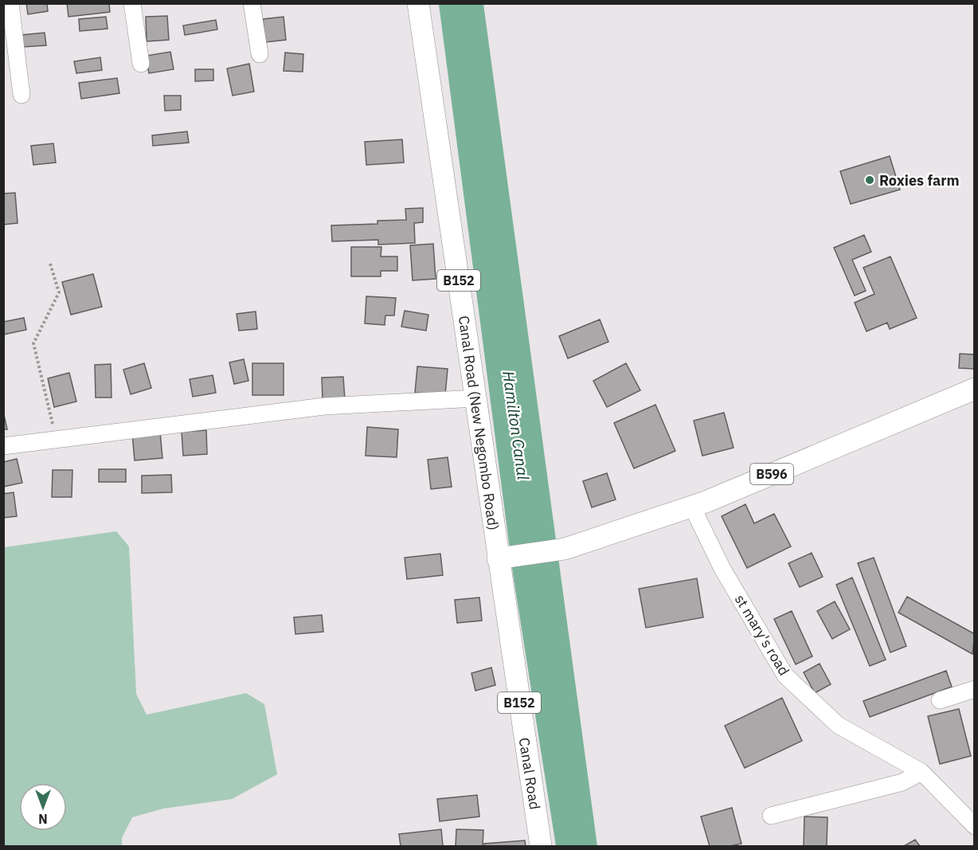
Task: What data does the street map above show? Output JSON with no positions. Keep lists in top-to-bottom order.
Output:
{
  "streets": {
    "main road": [
      "B152",
      "Canal Road (New Negombo Road)",
      "B596",
      "Canal Road"
    ],
    "street": ["st mary's road"]
  },
  "crossings": [
    ["Canal Road (New Negombo Road)", "B596"],
    ["Canal Road (New Negombo Road)", "Canal Road"],
    ["B596", "st mary's road"],
    ["B596", "Canal Road"]
  ],
  "water": ["Hamilton Canal"],
  "places": ["Roxies farm"],
  "north": "bottom"
}
